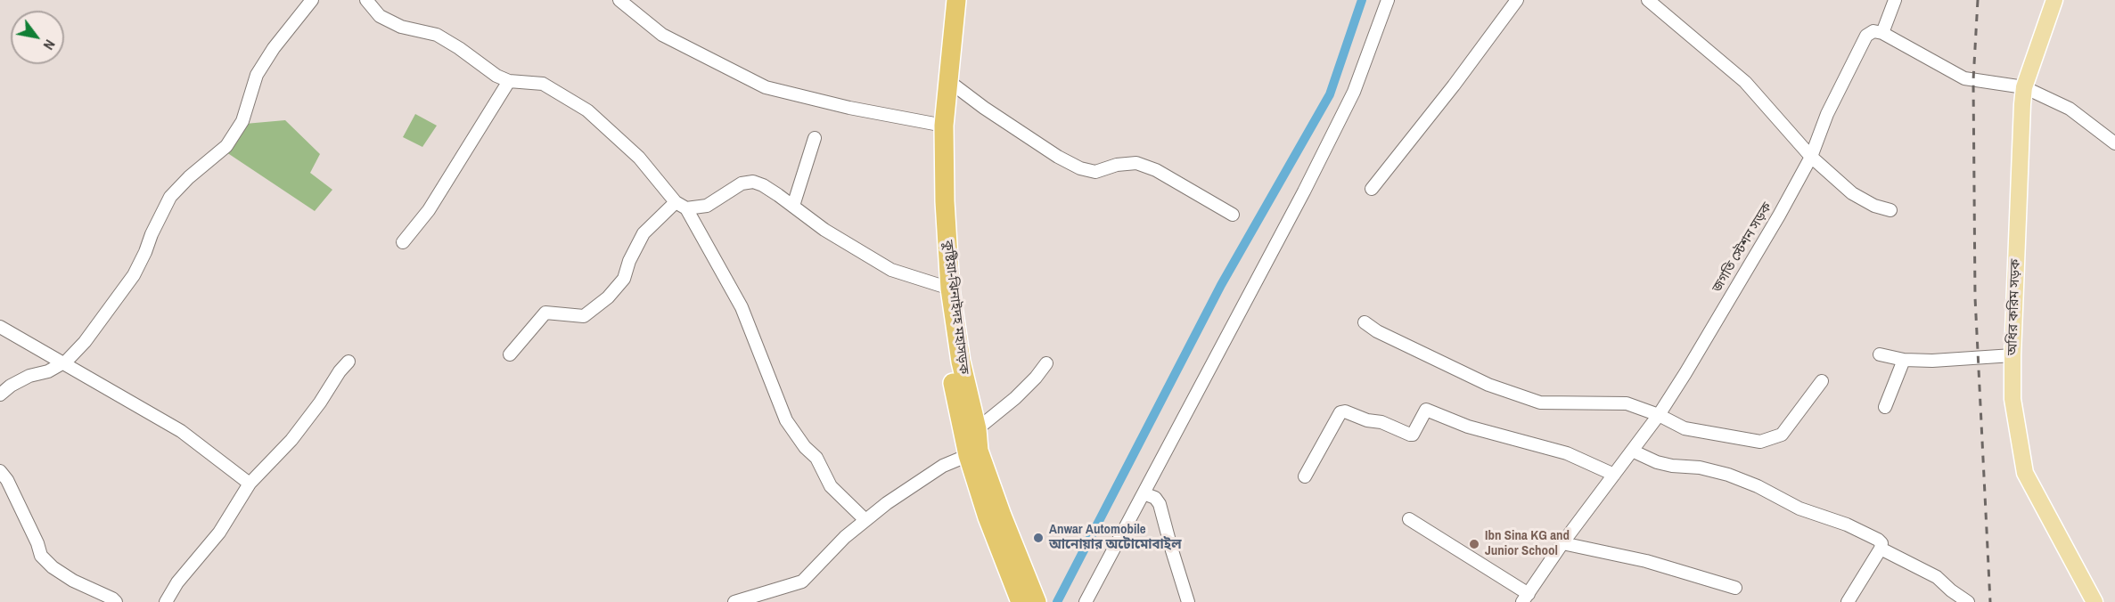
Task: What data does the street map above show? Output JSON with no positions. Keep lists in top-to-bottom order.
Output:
{
  "streets": {
    "highway": ["কুষ্টিয়া-ঝিনাইদহ মহাসড়ক"],
    "main road": ["অধির করিম সড়ক"],
    "street": ["জগতি স্টেশন সড়ক"]
  },
  "places": ["Anwar Automobile আনোয়ার অটোমোবাইল", "Ibn Sina KG and Junior School"],
  "north": "bottom right"
}
